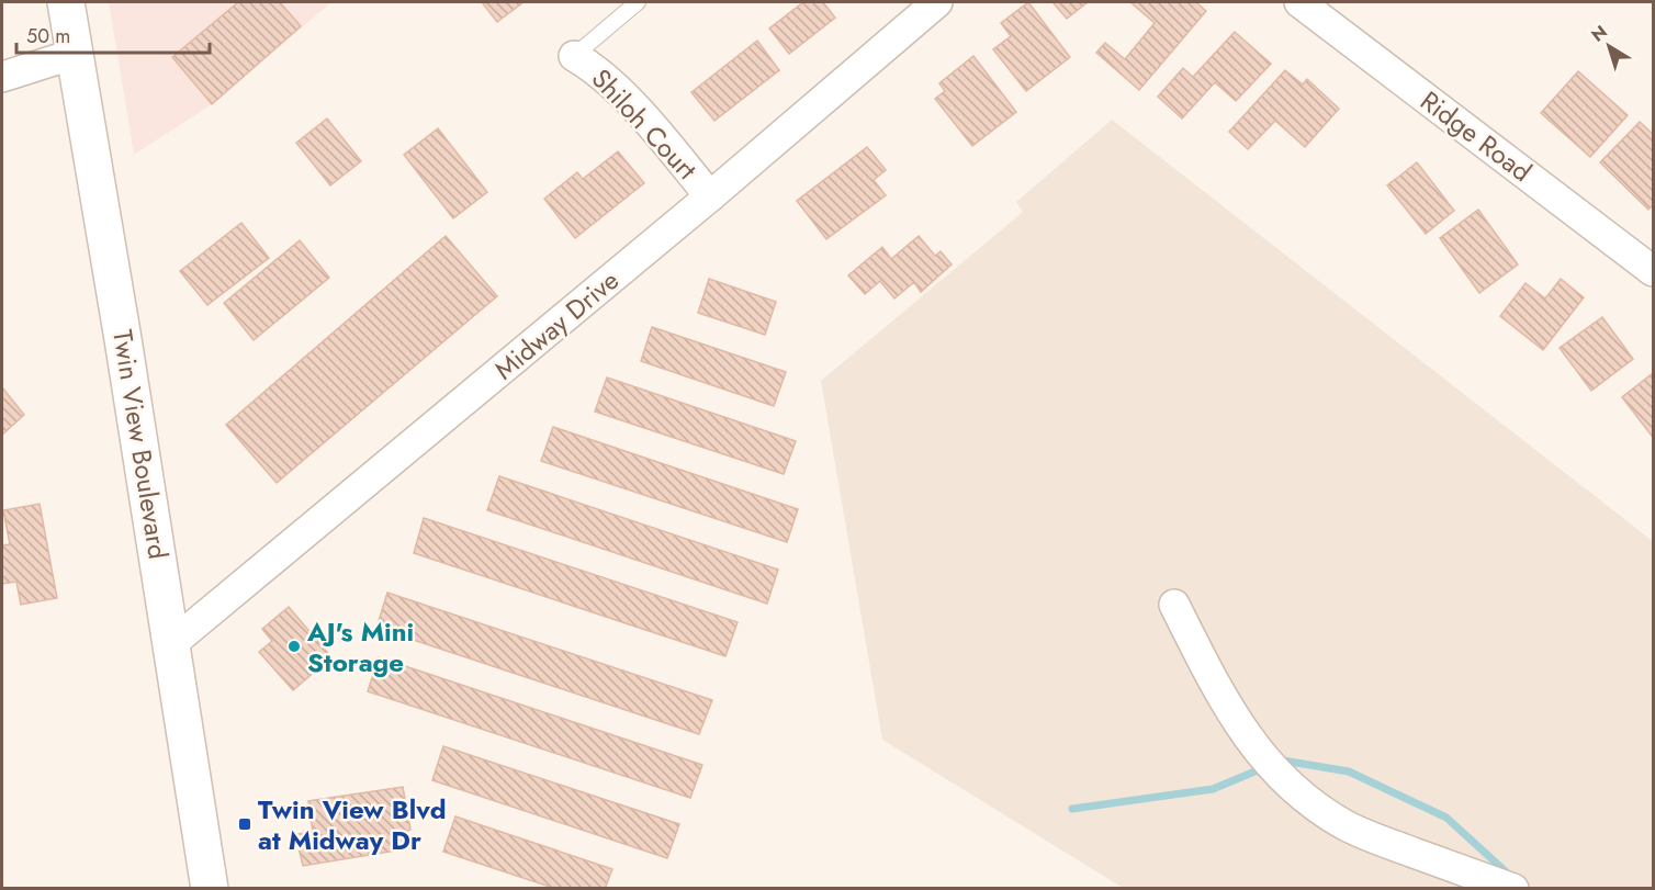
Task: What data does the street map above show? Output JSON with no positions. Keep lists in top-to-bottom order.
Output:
{
  "streets": {
    "street": [
      "Shiloh Court",
      "Ridge Road",
      "Midway Drive",
      "Twin View Boulevard"
    ]
  },
  "crossings": [
    ["Shiloh Court", "Midway Drive"],
    ["Midway Drive", "Twin View Boulevard"]
  ],
  "places": {
    "other": ["AJ's Mini Storage"],
    "transit": ["Twin View Blvd at Midway Dr"]
  },
  "scale_bar": "50 m",
  "north": "top left"
}
